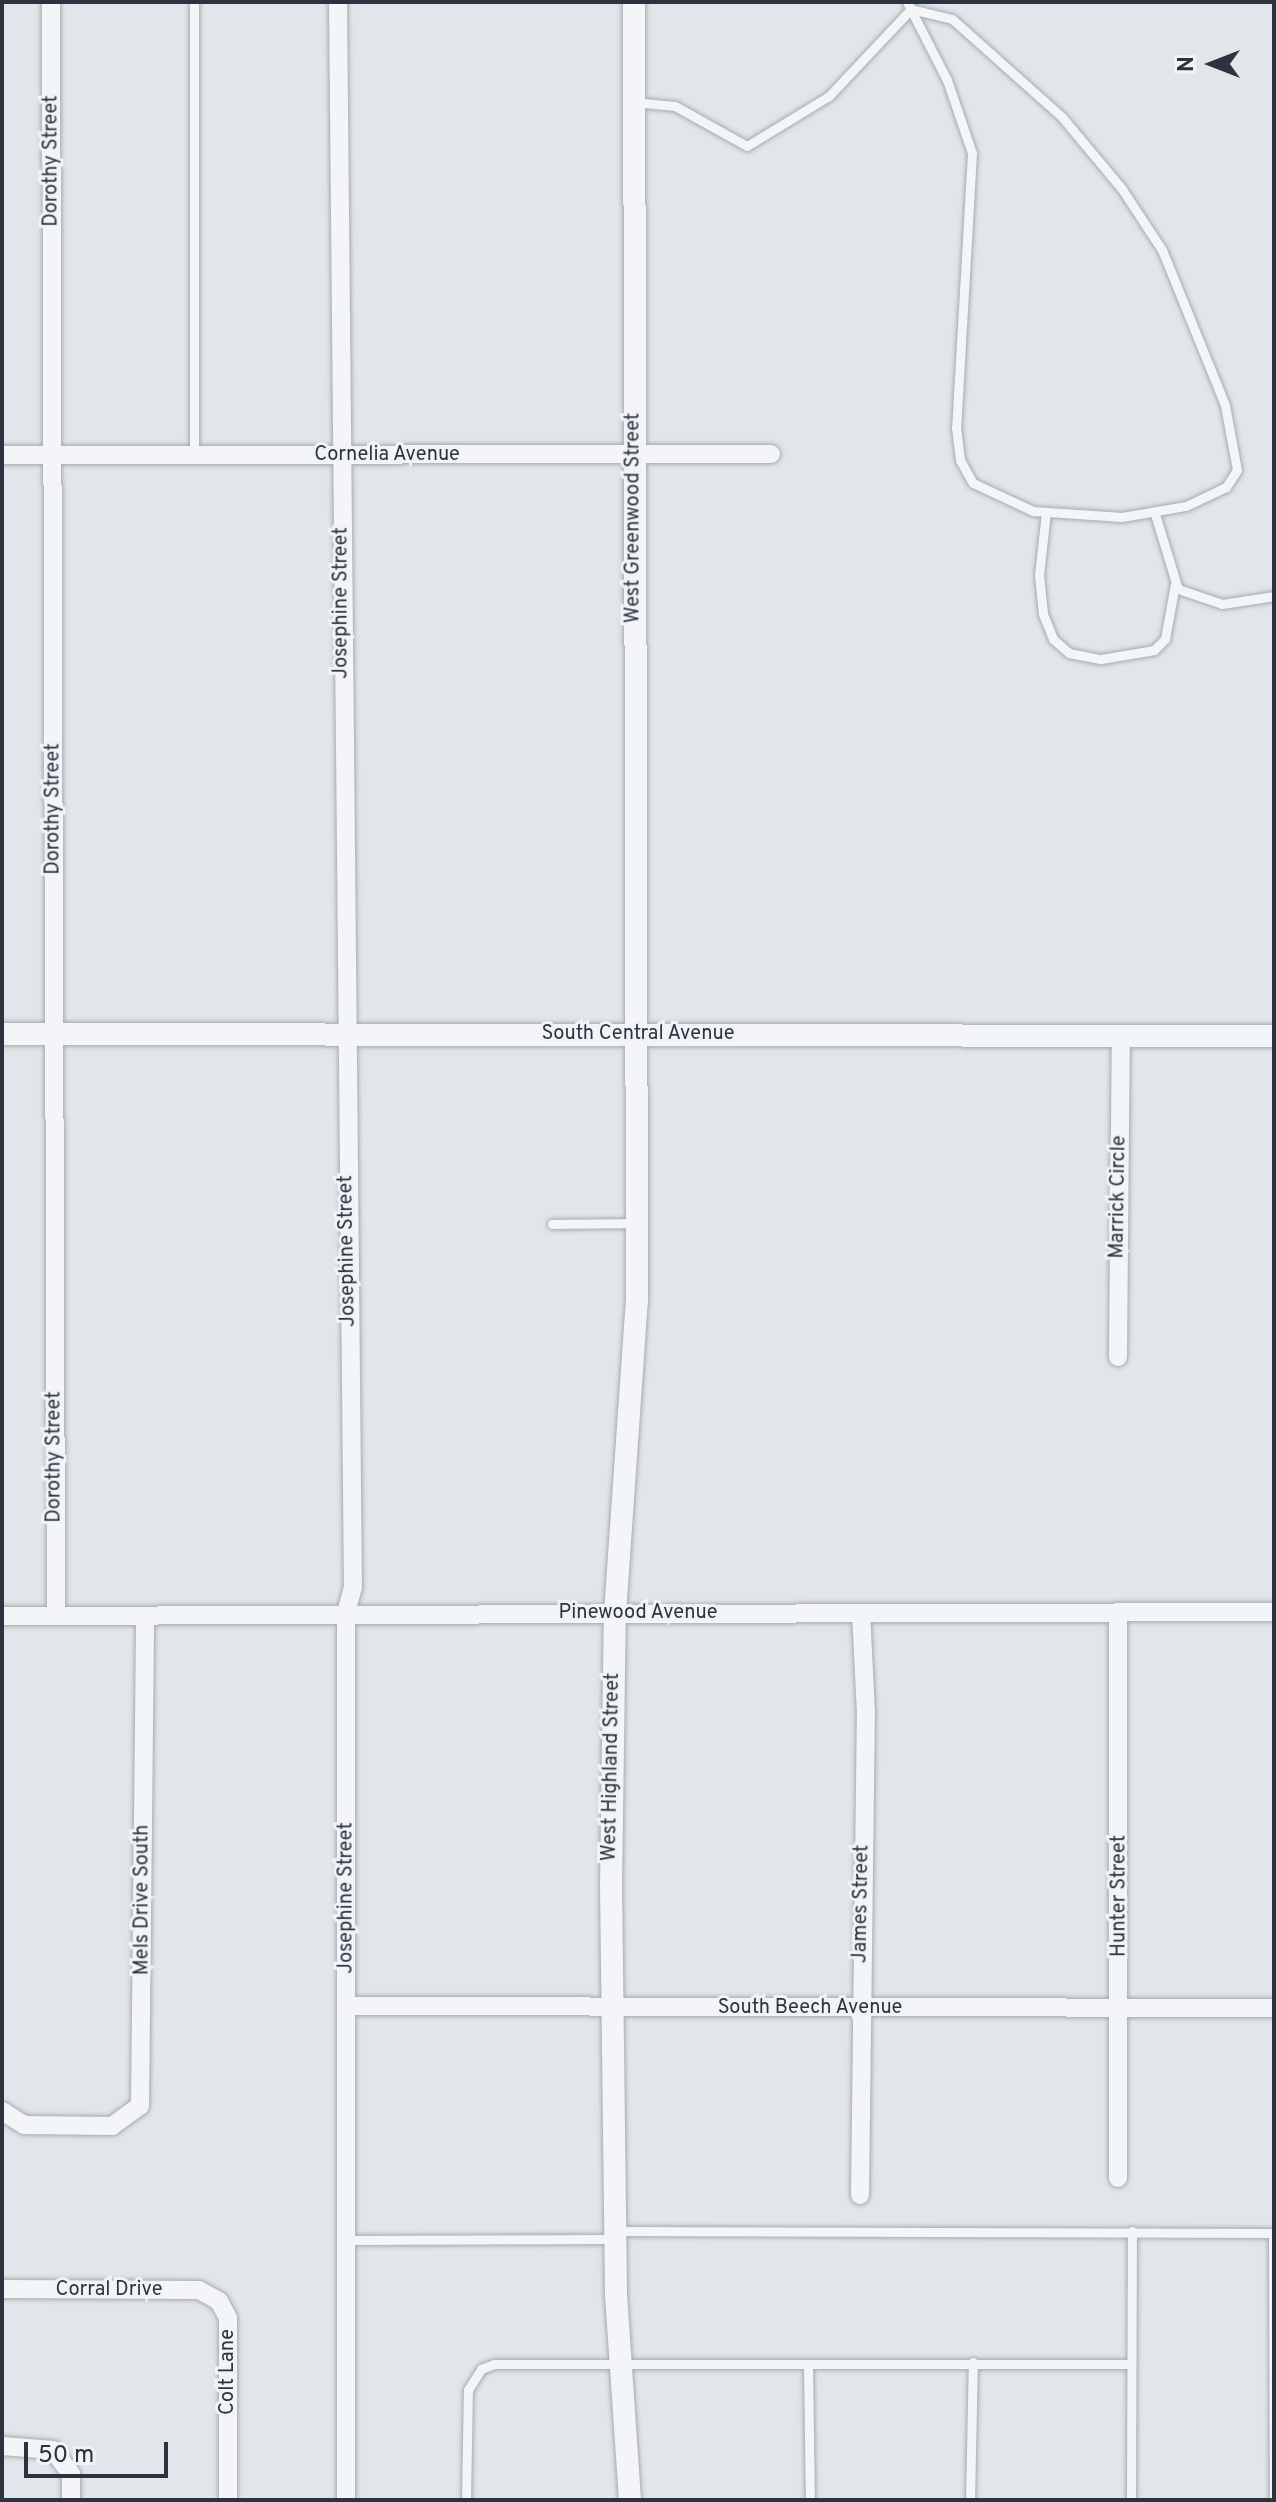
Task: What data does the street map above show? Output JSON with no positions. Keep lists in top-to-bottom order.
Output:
{
  "streets": {
    "street": [
      "Dorothy Street",
      "Cornelia Avenue",
      "West Greenwood Street",
      "Josephine Street",
      "South Central Avenue",
      "Marrick Circle",
      "Pinewood Avenue",
      "West Highland Street",
      "Hunter Street",
      "Mels Drive South",
      "James Street",
      "South Beech Avenue",
      "Corral Drive",
      "Colt Lane"
    ]
  },
  "crossings": [
    ["Dorothy Street", "Cornelia Avenue"],
    ["Dorothy Street", "South Central Avenue"],
    ["Dorothy Street", "Pinewood Avenue"],
    ["Cornelia Avenue", "West Greenwood Street"],
    ["Cornelia Avenue", "Josephine Street"],
    ["West Greenwood Street", "South Central Avenue"],
    ["West Greenwood Street", "West Highland Street"],
    ["Josephine Street", "South Central Avenue"],
    ["Josephine Street", "Pinewood Avenue"],
    ["Josephine Street", "South Beech Avenue"],
    ["South Central Avenue", "Marrick Circle"],
    ["South Central Avenue", "West Highland Street"],
    ["Pinewood Avenue", "West Highland Street"],
    ["Pinewood Avenue", "Hunter Street"],
    ["Pinewood Avenue", "Mels Drive South"],
    ["Pinewood Avenue", "James Street"],
    ["West Highland Street", "South Beech Avenue"],
    ["Hunter Street", "South Beech Avenue"],
    ["James Street", "South Beech Avenue"],
    ["Corral Drive", "Colt Lane"]
  ],
  "scale_bar": "50 m",
  "north": "left"
}
